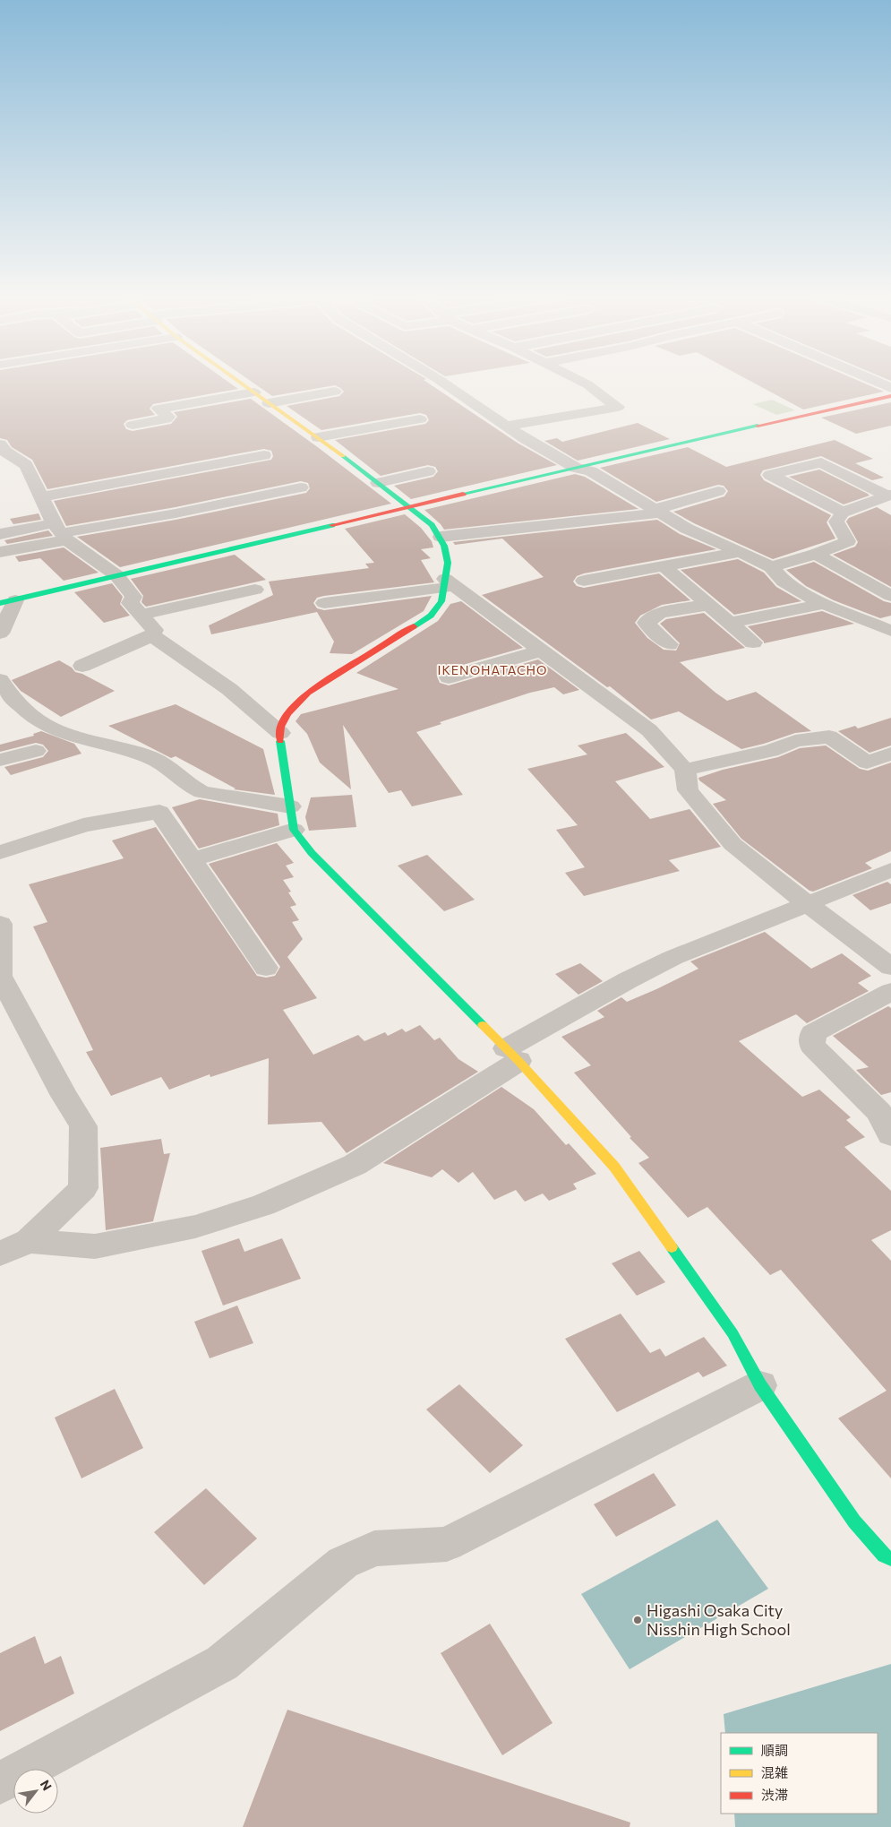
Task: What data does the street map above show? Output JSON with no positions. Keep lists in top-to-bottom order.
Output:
{
  "districts": ["IKENOHATACHO"],
  "places": ["Higashi Osaka City Nisshin High School"],
  "legend": ["順調", "混雑", "渋滞"],
  "north": "top right"
}
